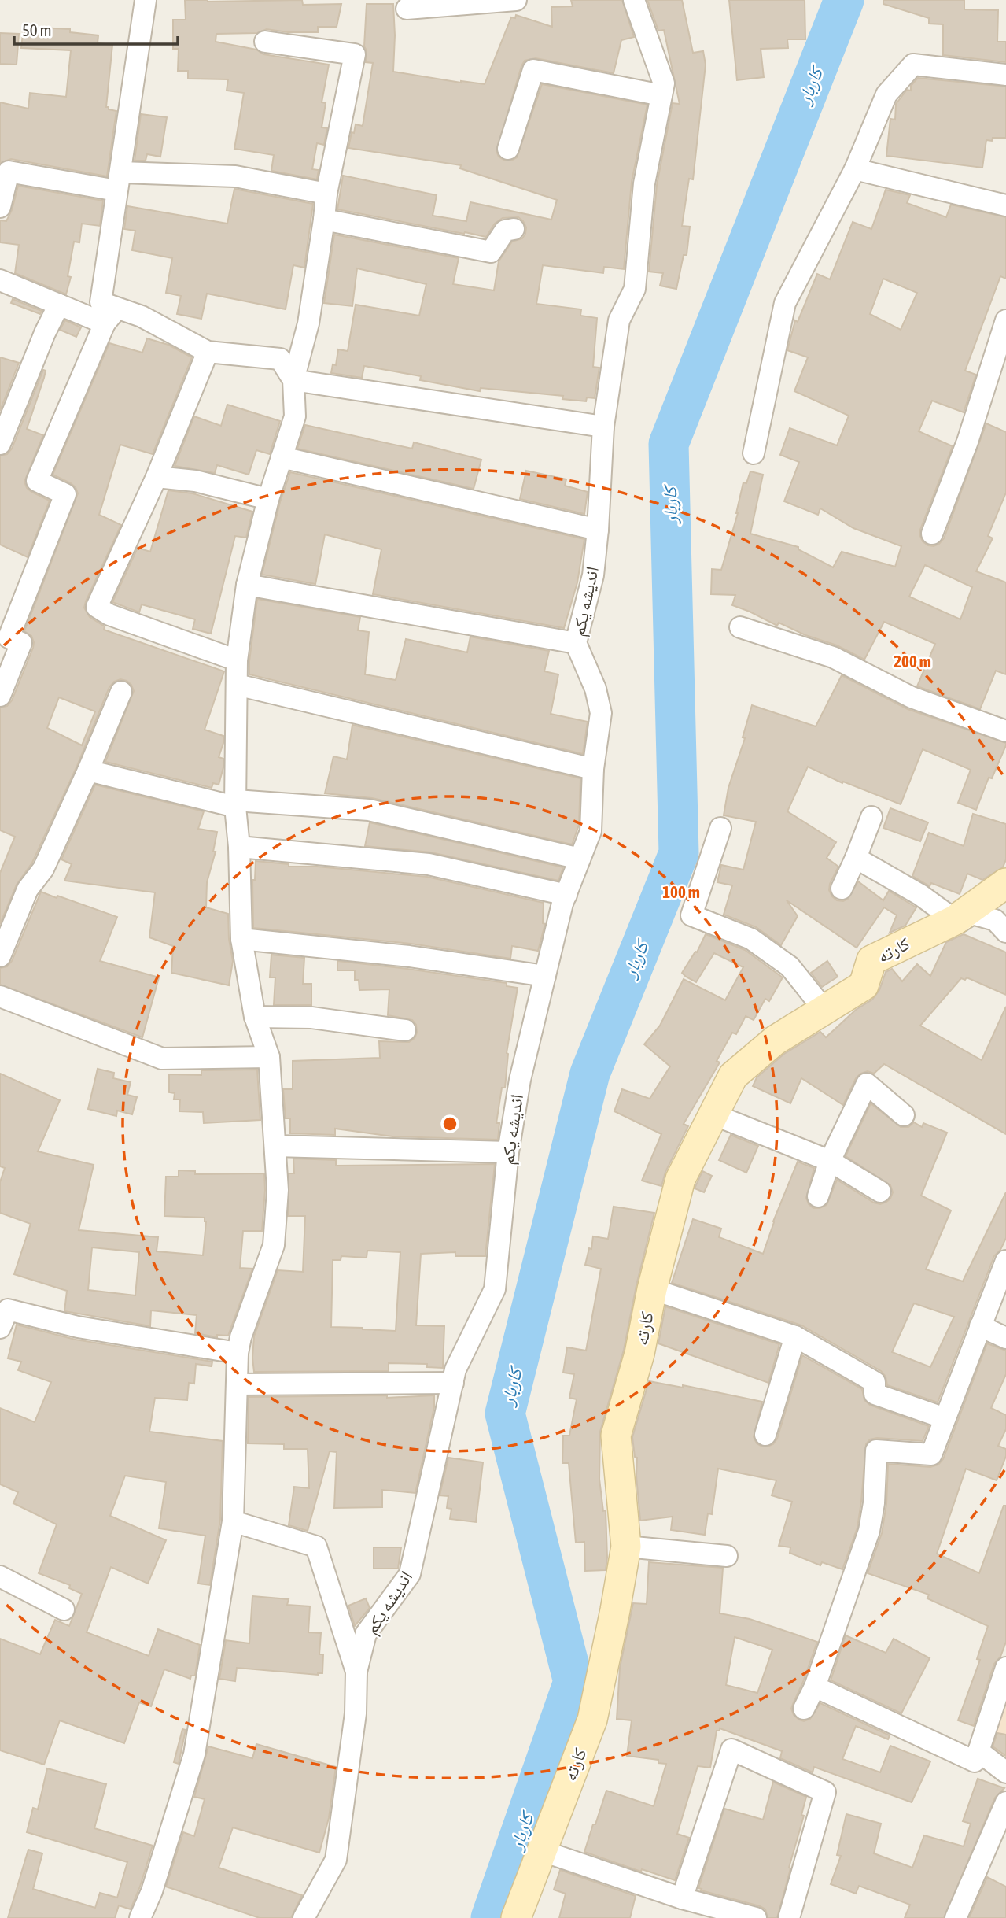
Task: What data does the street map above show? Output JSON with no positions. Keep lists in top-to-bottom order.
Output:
{
  "streets": {
    "street": ["اندیشه یکم", "کارته"]
  },
  "water": ["کاربار"],
  "scale_bar": "50 m",
  "rings": ["200 m", "100 m"]
}
